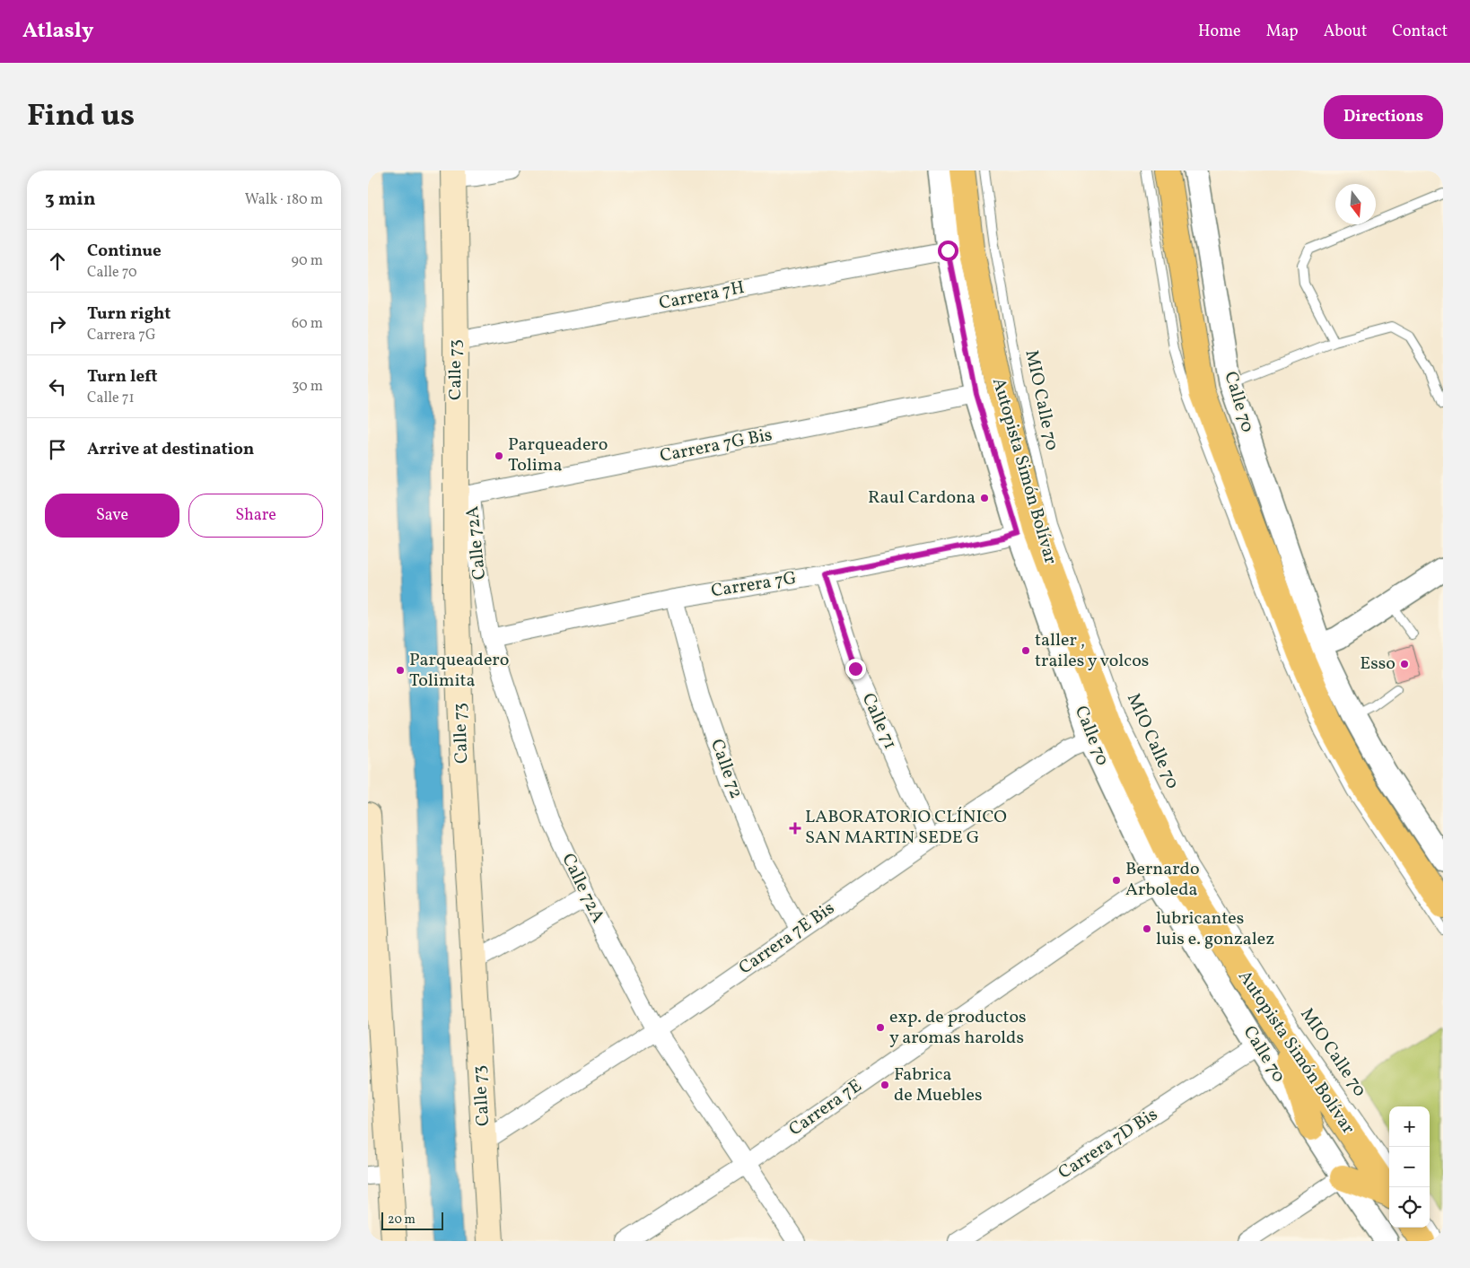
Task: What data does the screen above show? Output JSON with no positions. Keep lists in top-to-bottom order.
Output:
{
  "streets": {
    "highway": ["Autopista Simón Bolívar"],
    "main road": ["Calle 73"],
    "street": [
      "Carrera 7H",
      "Calle 70",
      "Carrera 7G Bis",
      "Calle 72A",
      "Carrera 7G",
      "Calle 71",
      "Calle 72",
      "Carrera 7E Bis",
      "Carrera 7E",
      "Carrera 7D Bis"
    ],
    "lane": ["MIO Calle 70"]
  },
  "crossings": [
    ["Carrera 7H", "Calle 73"],
    ["Carrera 7H", "Calle 70"],
    ["Calle 73", "Carrera 7G Bis"],
    ["Calle 73", "Calle 72A"],
    ["Calle 73", "Carrera 7E Bis"],
    ["Calle 70", "Carrera 7G Bis"],
    ["Calle 70", "Carrera 7G"],
    ["Calle 70", "Carrera 7E Bis"],
    ["Calle 70", "Carrera 7E"],
    ["Calle 70", "Carrera 7D Bis"],
    ["Carrera 7G Bis", "Calle 72A"],
    ["Calle 72A", "Carrera 7G"],
    ["Calle 72A", "Carrera 7E Bis"],
    ["Calle 72A", "Carrera 7E"],
    ["Carrera 7G", "Calle 71"],
    ["Carrera 7G", "Calle 72"],
    ["Calle 71", "Carrera 7E Bis"],
    ["Calle 72", "Carrera 7E Bis"]
  ],
  "places": {
    "other": [
      "Parqueadero Tolima",
      "Raul Cardona",
      "taller , trailes y volcos",
      "Esso",
      "Parqueadero Tolimita",
      "Bernardo Arboleda",
      "lubricantes luis e. gonzalez",
      "exp. de productos y aromas harolds",
      "Fabrica de Muebles"
    ],
    "health": ["LABORATORIO CLÍNICO SAN MARTIN SEDE G"]
  },
  "scale_bar": "20 m",
  "north": "bottom",
  "page": {
    "header": "Atlasly",
    "nav": [
      "Home",
      "Map",
      "About",
      "Contact"
    ],
    "title": "Find us",
    "buttons": [
      "Directions",
      ["Save", "Share"]
    ],
    "heading": ["3 min", "Walk · 180 m"],
    "list": [
      ["Continue", "Calle 70", "90 m"],
      ["Turn right", "Carrera 7G", "60 m"],
      ["Turn left", "Calle 71", "30 m"],
      "Arrive at destination"
    ],
    "map_buttons": ["+", "−"],
    "scale": "20 m"
  }
}
